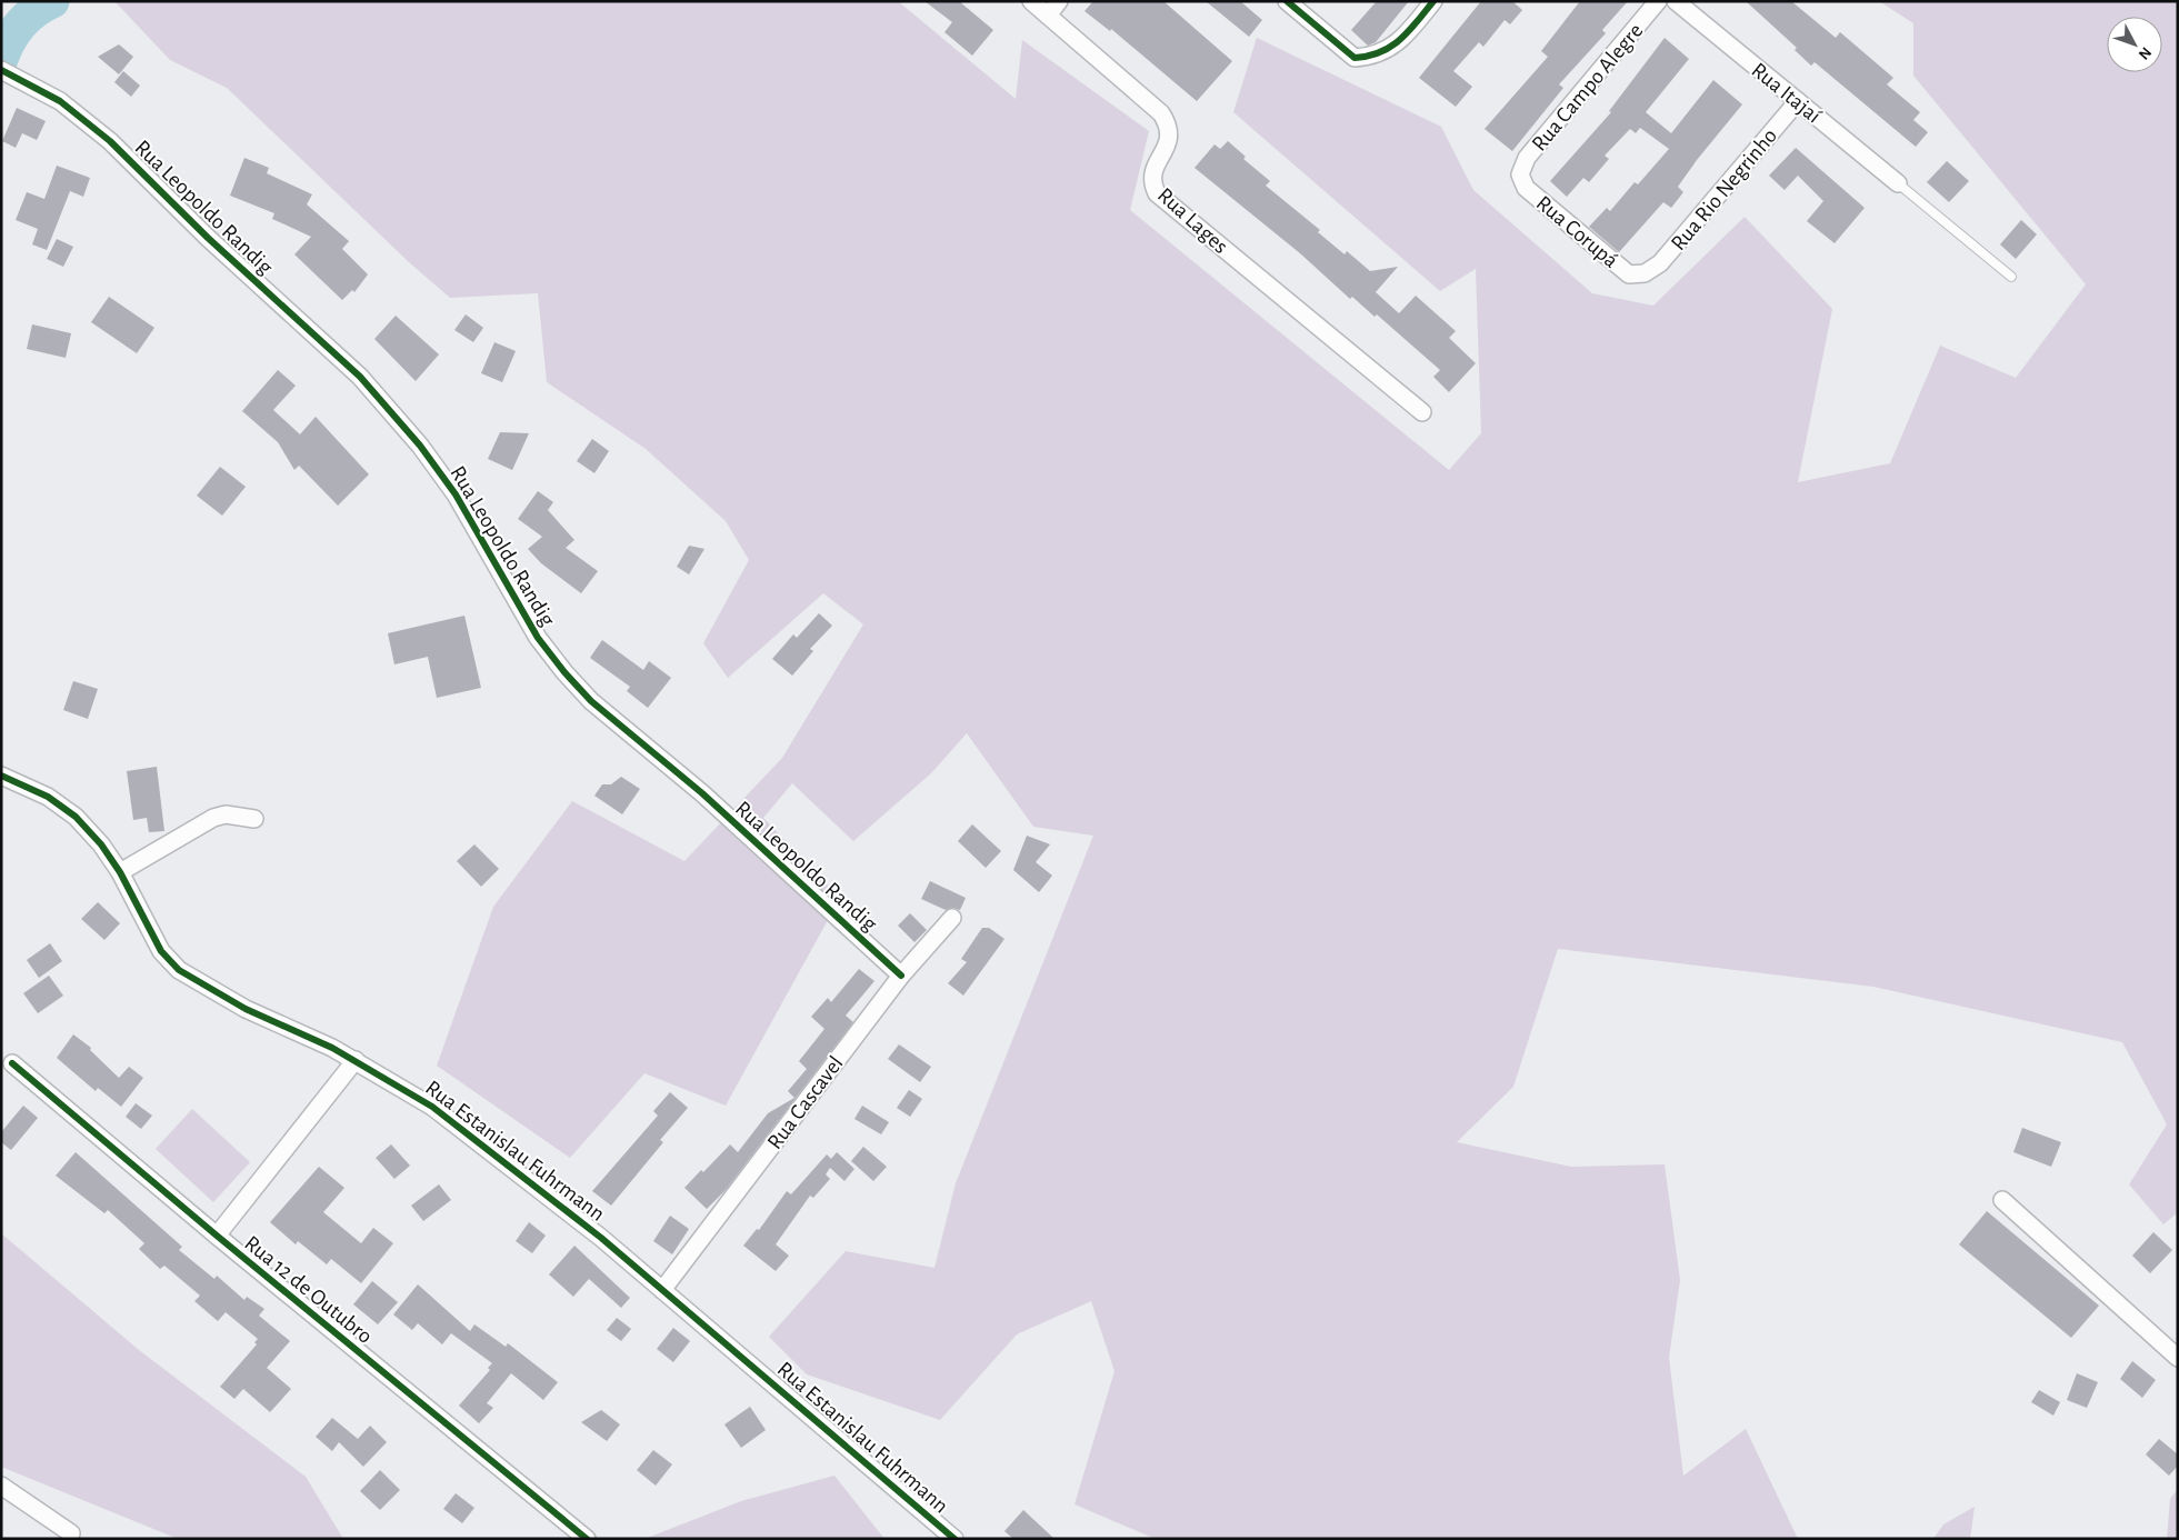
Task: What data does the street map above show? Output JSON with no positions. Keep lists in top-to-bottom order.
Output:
{
  "streets": {
    "street": [
      "Rua Campo Alegre",
      "Rua Itajaí",
      "Rua Rio Negrinho",
      "Rua Leopoldo Randig",
      "Rua Lages",
      "Rua Corupá",
      "Rua Cascavel",
      "Rua Estanislau Fuhrmann",
      "Rua 12 de Outubro"
    ]
  },
  "crossings": [
    ["Rua Campo Alegre", "Rua Corupá"],
    ["Rua Itajaí", "Rua Rio Negrinho"],
    ["Rua Rio Negrinho", "Rua Corupá"],
    ["Rua Leopoldo Randig", "Rua Cascavel"],
    ["Rua Cascavel", "Rua Estanislau Fuhrmann"]
  ],
  "north": "bottom right"
}
